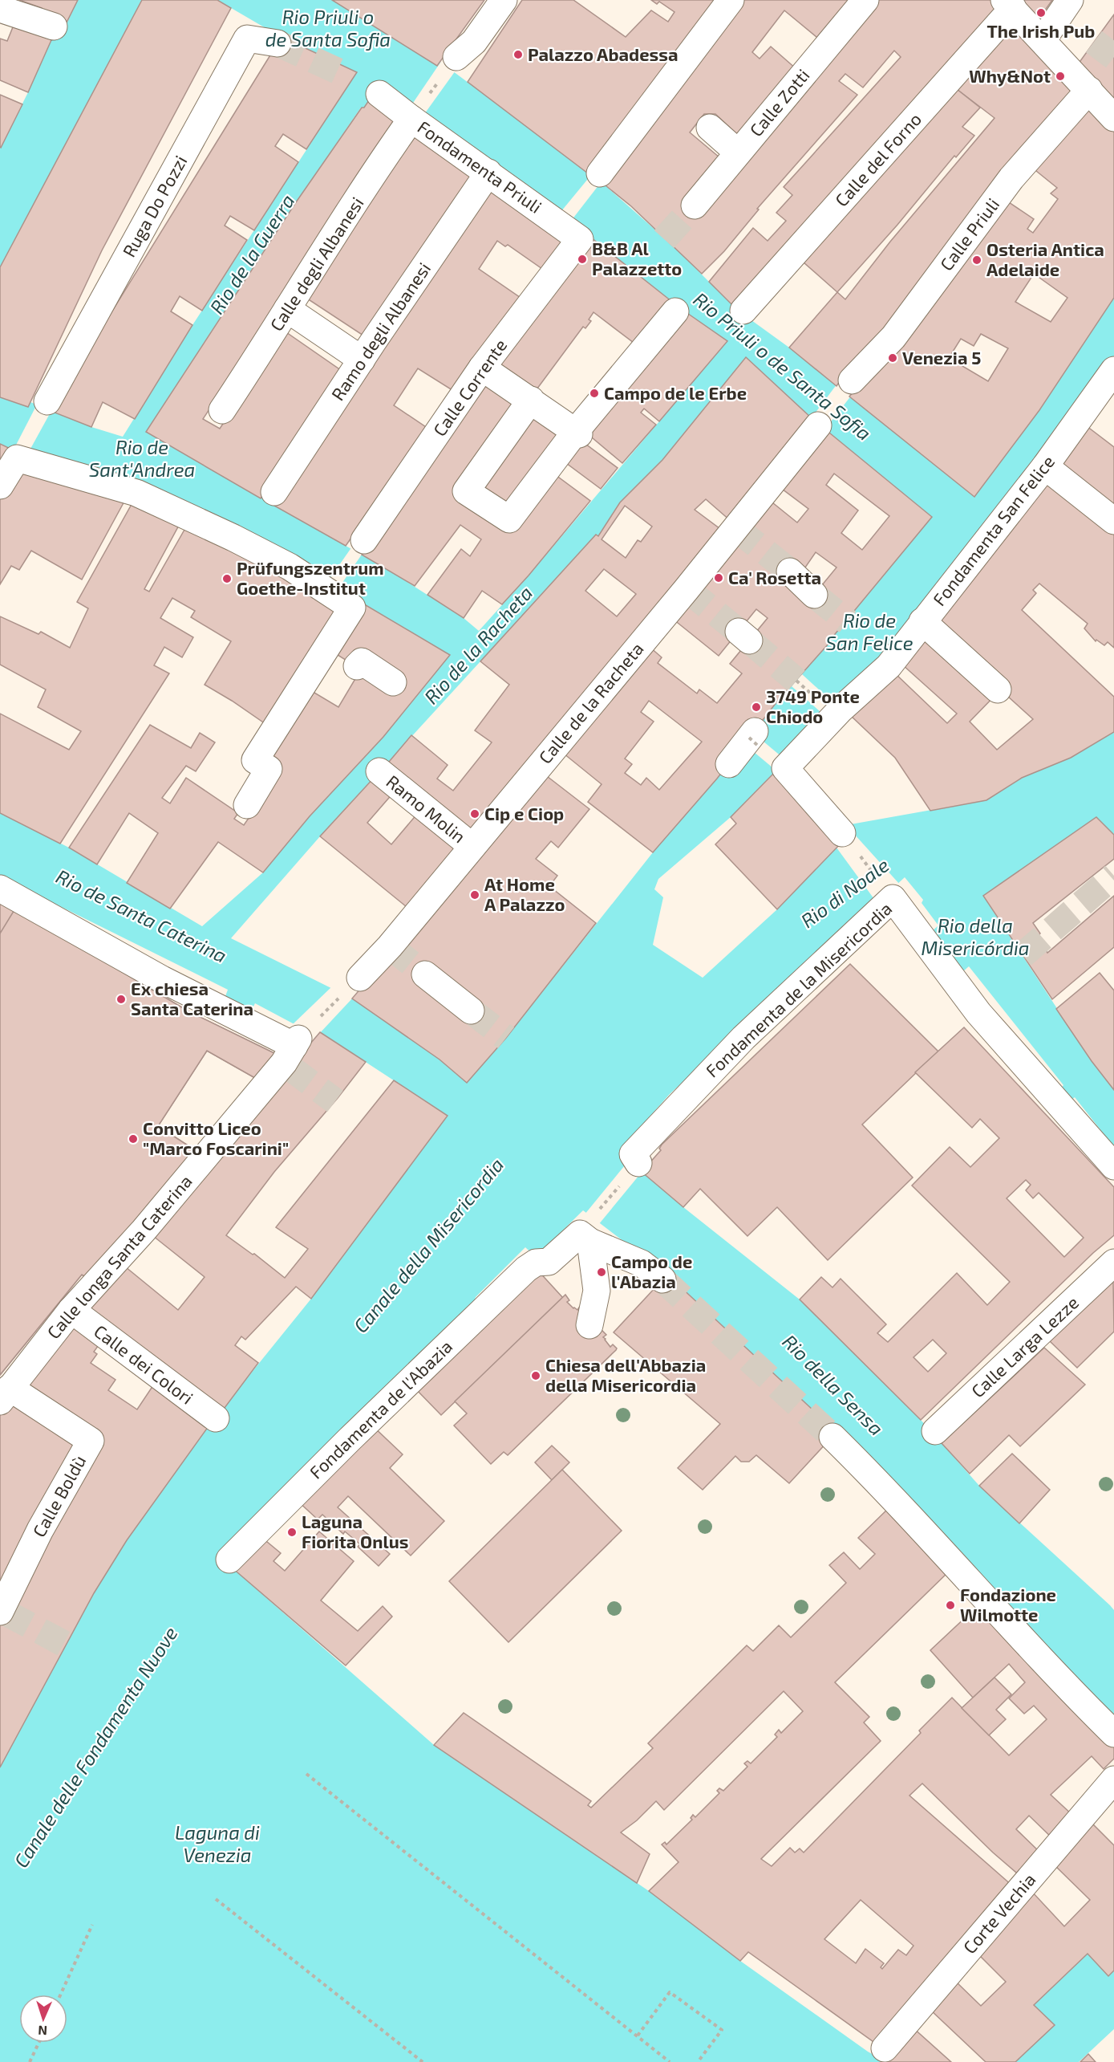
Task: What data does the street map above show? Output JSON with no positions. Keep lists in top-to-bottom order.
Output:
{
  "streets": {
    "street": [
      "Calle Zotti",
      "Calle del Forno",
      "Fondamenta Priuli",
      "Ruga Do Pozzi",
      "Calle Priuli",
      "Calle degli Albanesi",
      "Ramo degli Albanesi",
      "Calle Corrente",
      "Fondamenta San Felice",
      "Calle de la Racheta",
      "Ramo Molin",
      "Fondamenta de la Misericordia",
      "Calle longa Santa Caterina",
      "Calle Larga Lezze",
      "Calle dei Colori",
      "Fondamenta de l'Abazia",
      "Calle Boldù",
      "Corte Vechia"
    ]
  },
  "crossings": [
    ["Fondamenta Priuli", "Calle degli Albanesi"],
    ["Fondamenta Priuli", "Ramo degli Albanesi"],
    ["Fondamenta Priuli", "Calle Corrente"],
    ["Calle de la Racheta", "Ramo Molin"],
    ["Calle longa Santa Caterina", "Calle dei Colori"],
    ["Calle longa Santa Caterina", "Calle Boldù"]
  ],
  "water": [
    "Rio Priuli o de Santa Sofia",
    "Rio de la Guerra",
    "Rio de Sant'Andrea",
    "Rio de San Felice",
    "Rio de la Racheta",
    "Rio di Noale",
    "Rio de Santa Caterina",
    "Rio della Misericórdia",
    "Canale della Misericordia",
    "Rio della Sensa",
    "Canale delle Fondamenta Nuove",
    "Laguna di Venezia"
  ],
  "places": [
    "The Irish Pub",
    "Palazzo Abadessa",
    "Why&Not",
    "B&B Al Palazzetto",
    "Osteria Antica Adelaide",
    "Venezia 5",
    "Campo de le Erbe",
    "Ca' Rosetta",
    "Prüfungszentrum Goethe-Institut",
    "3749 Ponte Chiodo",
    "Cip e Ciop",
    "At Home A Palazzo",
    "Ex chiesa Santa Caterina",
    "Convitto Liceo \"Marco Foscarini\"",
    "Campo de l'Abazia",
    "Chiesa dell'Abbazia della Misericordia",
    "Laguna Fiorita Onlus",
    "Fondazione Wilmotte"
  ],
  "north": "bottom"
}
